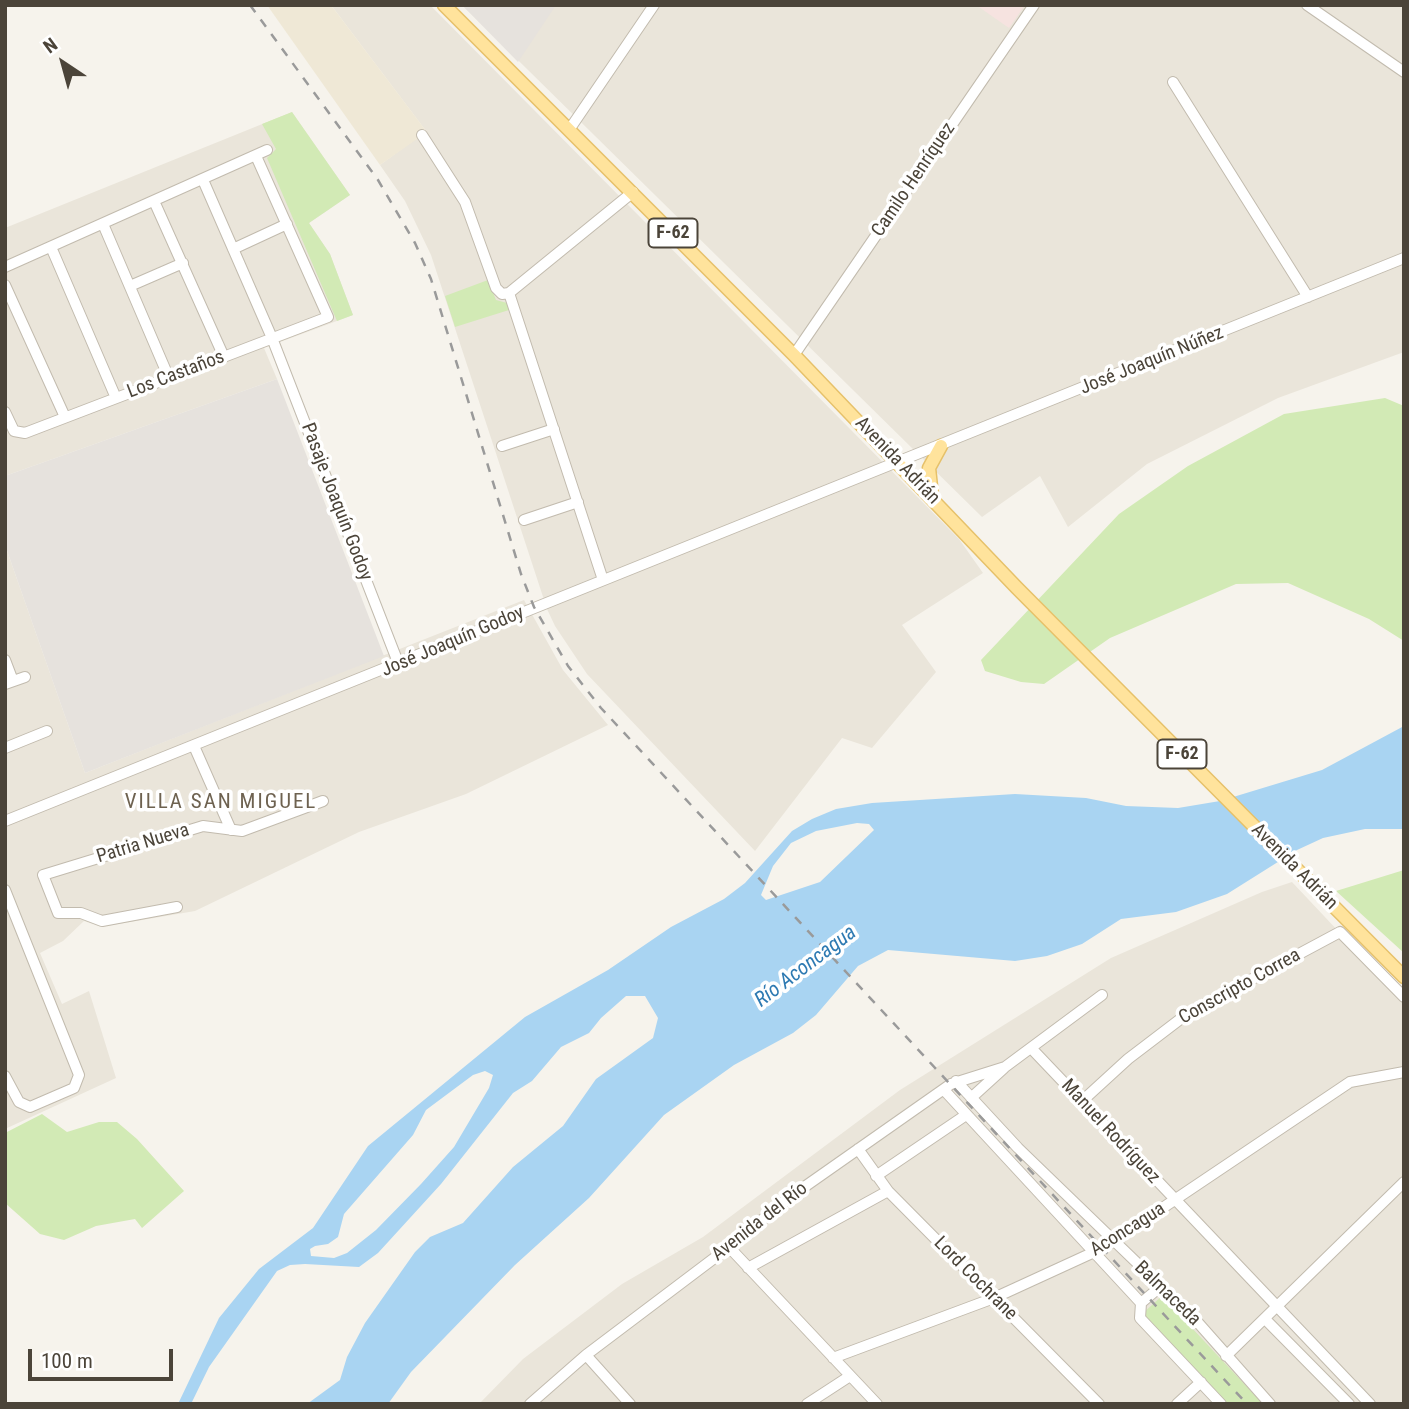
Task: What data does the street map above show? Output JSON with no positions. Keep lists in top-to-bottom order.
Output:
{
  "streets": {
    "main road": ["F-62", "Avenida Adrián"],
    "street": [
      "Camilo Henríquez",
      "José Joaquín Núñez",
      "Los Castaños",
      "Pasaje Joaquín Godoy",
      "José Joaquín Godoy",
      "Patria Nueva",
      "Conscripto Correa",
      "Manuel Rodríguez",
      "Avenida del Río",
      "Aconcagua",
      "Lord Cochrane",
      "Balmaceda"
    ]
  },
  "crossings": [
    ["Camilo Henríquez", "Avenida Adrián"],
    ["José Joaquín Núñez", "Avenida Adrián"],
    ["José Joaquín Núñez", "José Joaquín Godoy"],
    ["Los Castaños", "Pasaje Joaquín Godoy"],
    ["Avenida Adrián", "José Joaquín Godoy"],
    ["Pasaje Joaquín Godoy", "José Joaquín Godoy"],
    ["Conscripto Correa", "Manuel Rodríguez"],
    ["Manuel Rodríguez", "Avenida del Río"],
    ["Manuel Rodríguez", "Aconcagua"],
    ["Avenida del Río", "Lord Cochrane"],
    ["Avenida del Río", "Balmaceda"],
    ["Aconcagua", "Lord Cochrane"],
    ["Aconcagua", "Balmaceda"]
  ],
  "districts": ["VILLA SAN MIGUEL"],
  "water": ["Río Aconcagua"],
  "scale_bar": "100 m",
  "north": "top left"
}
